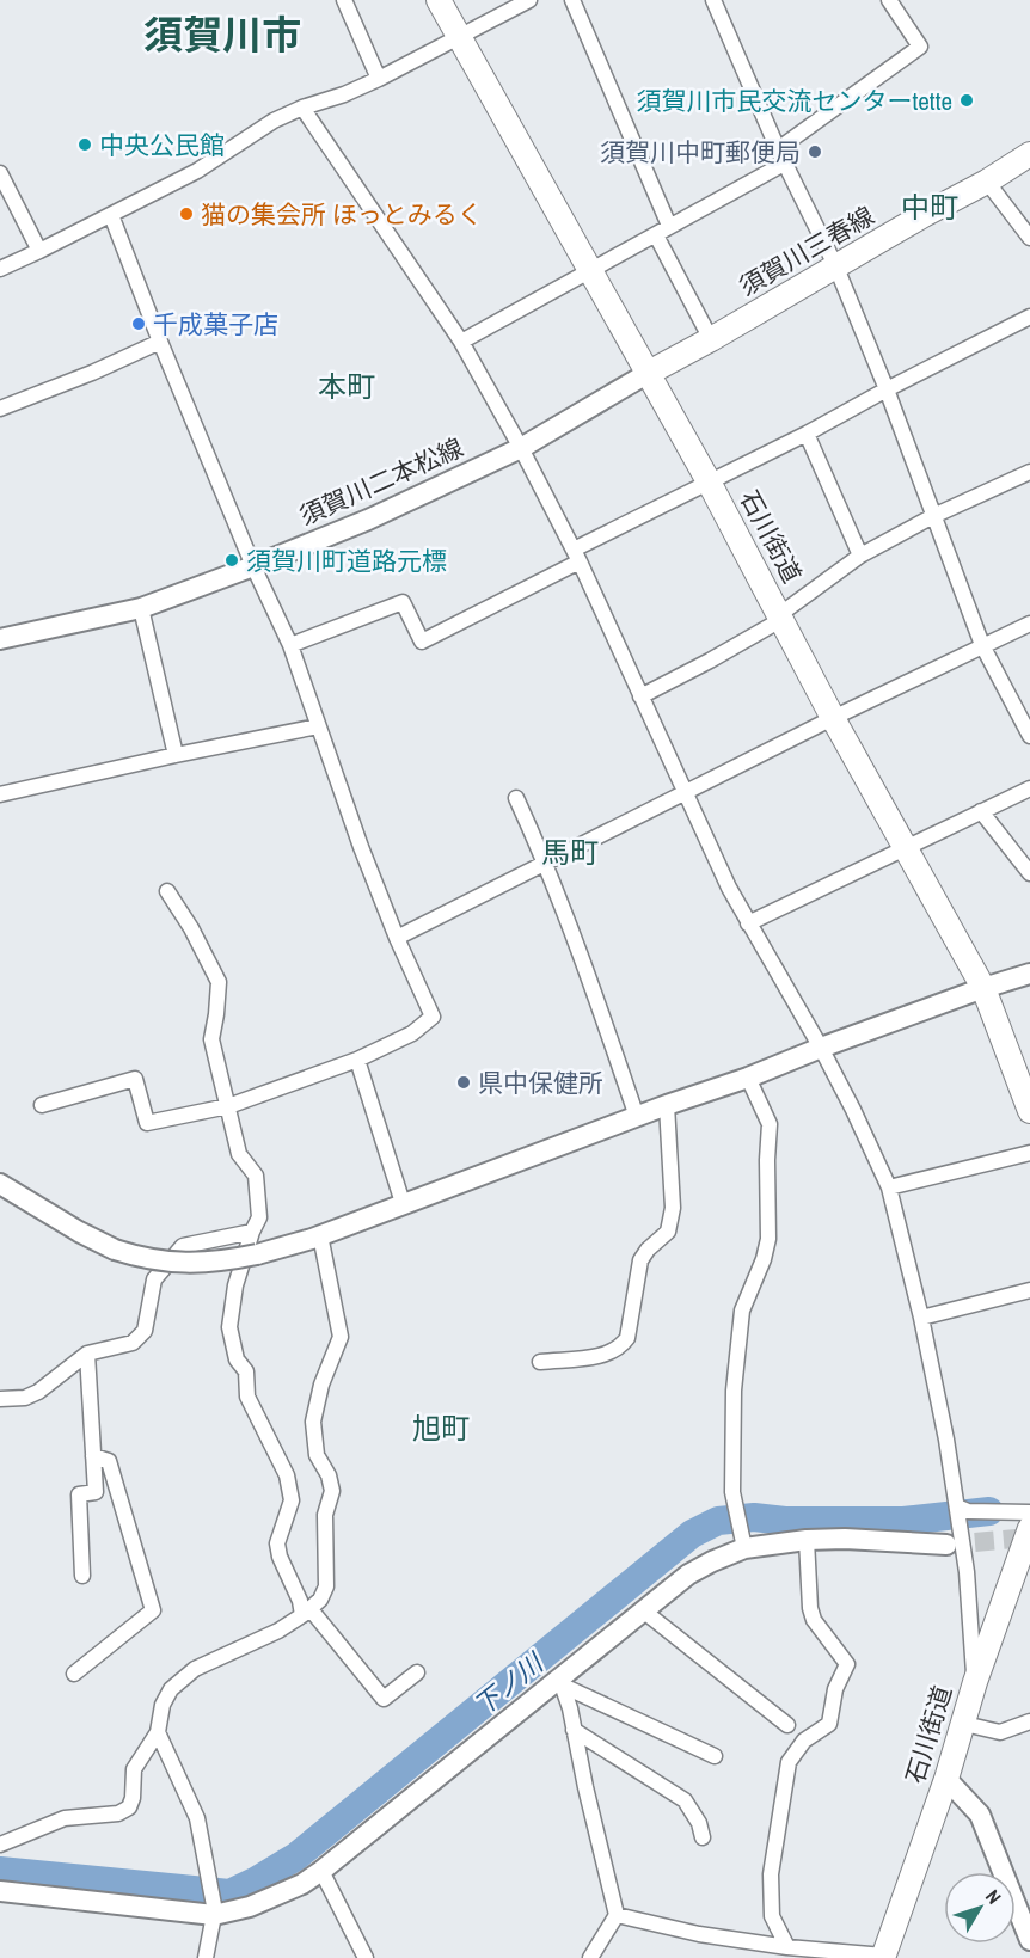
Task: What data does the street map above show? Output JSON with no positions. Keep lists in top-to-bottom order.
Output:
{
  "streets": {
    "main road": ["須賀川三春線", "石川街道"],
    "street": ["須賀川二本松線"]
  },
  "crossings": [
    ["須賀川三春線", "須賀川二本松線"],
    ["須賀川三春線", "石川街道"],
    ["須賀川二本松線", "石川街道"]
  ],
  "districts": [
    "須賀川市",
    "中町",
    "本町",
    "馬町",
    "旭町"
  ],
  "water": ["下ノ川"],
  "places": [
    "須賀川市民交流センターtette",
    "中央公民館",
    "須賀川中町郵便局",
    "猫の集会所 ほっとみるく",
    "千成菓子店",
    "須賀川町道路元標",
    "県中保健所"
  ],
  "north": "top right"
}
